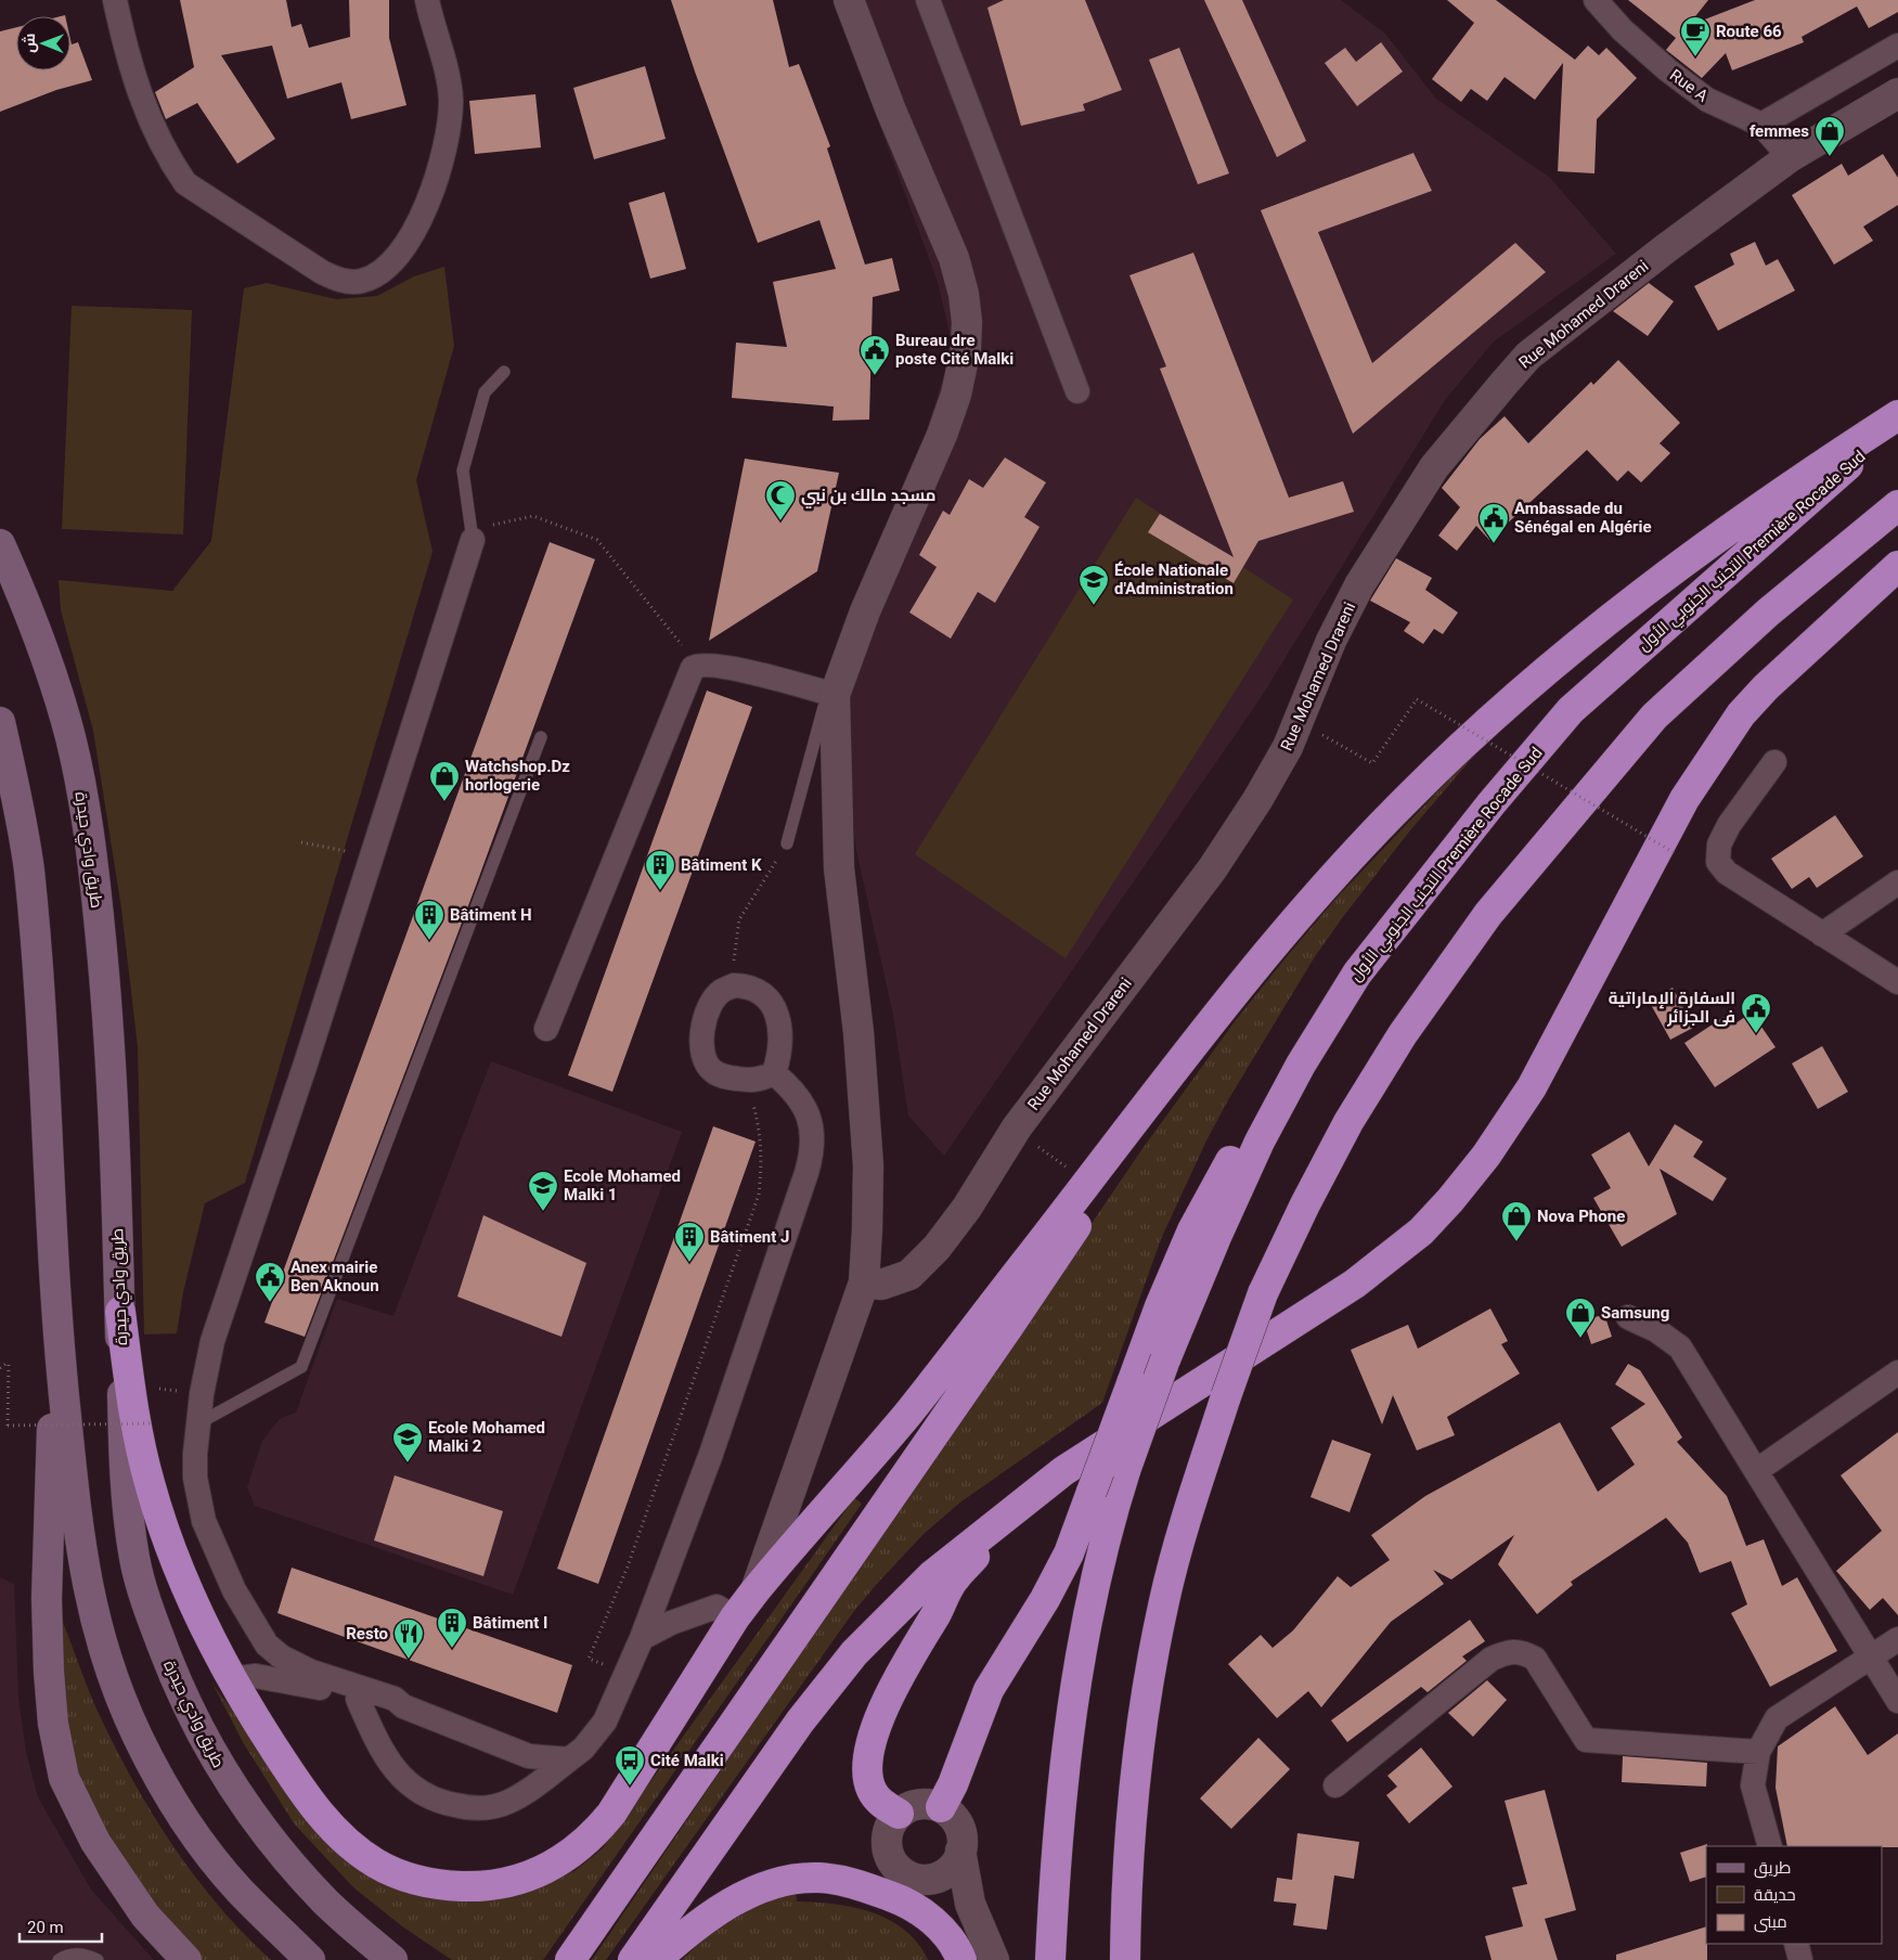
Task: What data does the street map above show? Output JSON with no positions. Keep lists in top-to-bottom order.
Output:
{
  "streets": {
    "highway": ["التجنب الجنوبي الأول Première Rocade Sud"],
    "main road": ["طريق وادي حيدرة"],
    "street": ["Rue A", "Rue Mohamed Drareni"]
  },
  "crossings": [
    ["Rue A", "Rue Mohamed Drareni"]
  ],
  "places": {
    "cafe": ["Route 66"],
    "shop": [
      "femmes",
      "Watchshop.Dz horlogerie",
      "Nova Phone",
      "Samsung"
    ],
    "public building": [
      "Bureau dre poste Cité Malki",
      "Ambassade du Sénégal en Algérie",
      "السفارة الإماراتية فى الجزائر",
      "Anex mairie Ben Aknoun"
    ],
    "mosque": ["مسجد مالك بن نبي"],
    "school or university": ["École Nationale d'Administration", "Ecole Mohamed Malki 1", "Ecole Mohamed Malki 2"],
    "building": [
      "Bâtiment K",
      "Bâtiment H",
      "Bâtiment J",
      "Bâtiment I"
    ],
    "restaurant": ["Resto"],
    "bus stop": ["Cité Malki"]
  },
  "legend": ["طريق", "حديقة", "مبنى"],
  "scale_bar": "20 m",
  "north": "left"
}
